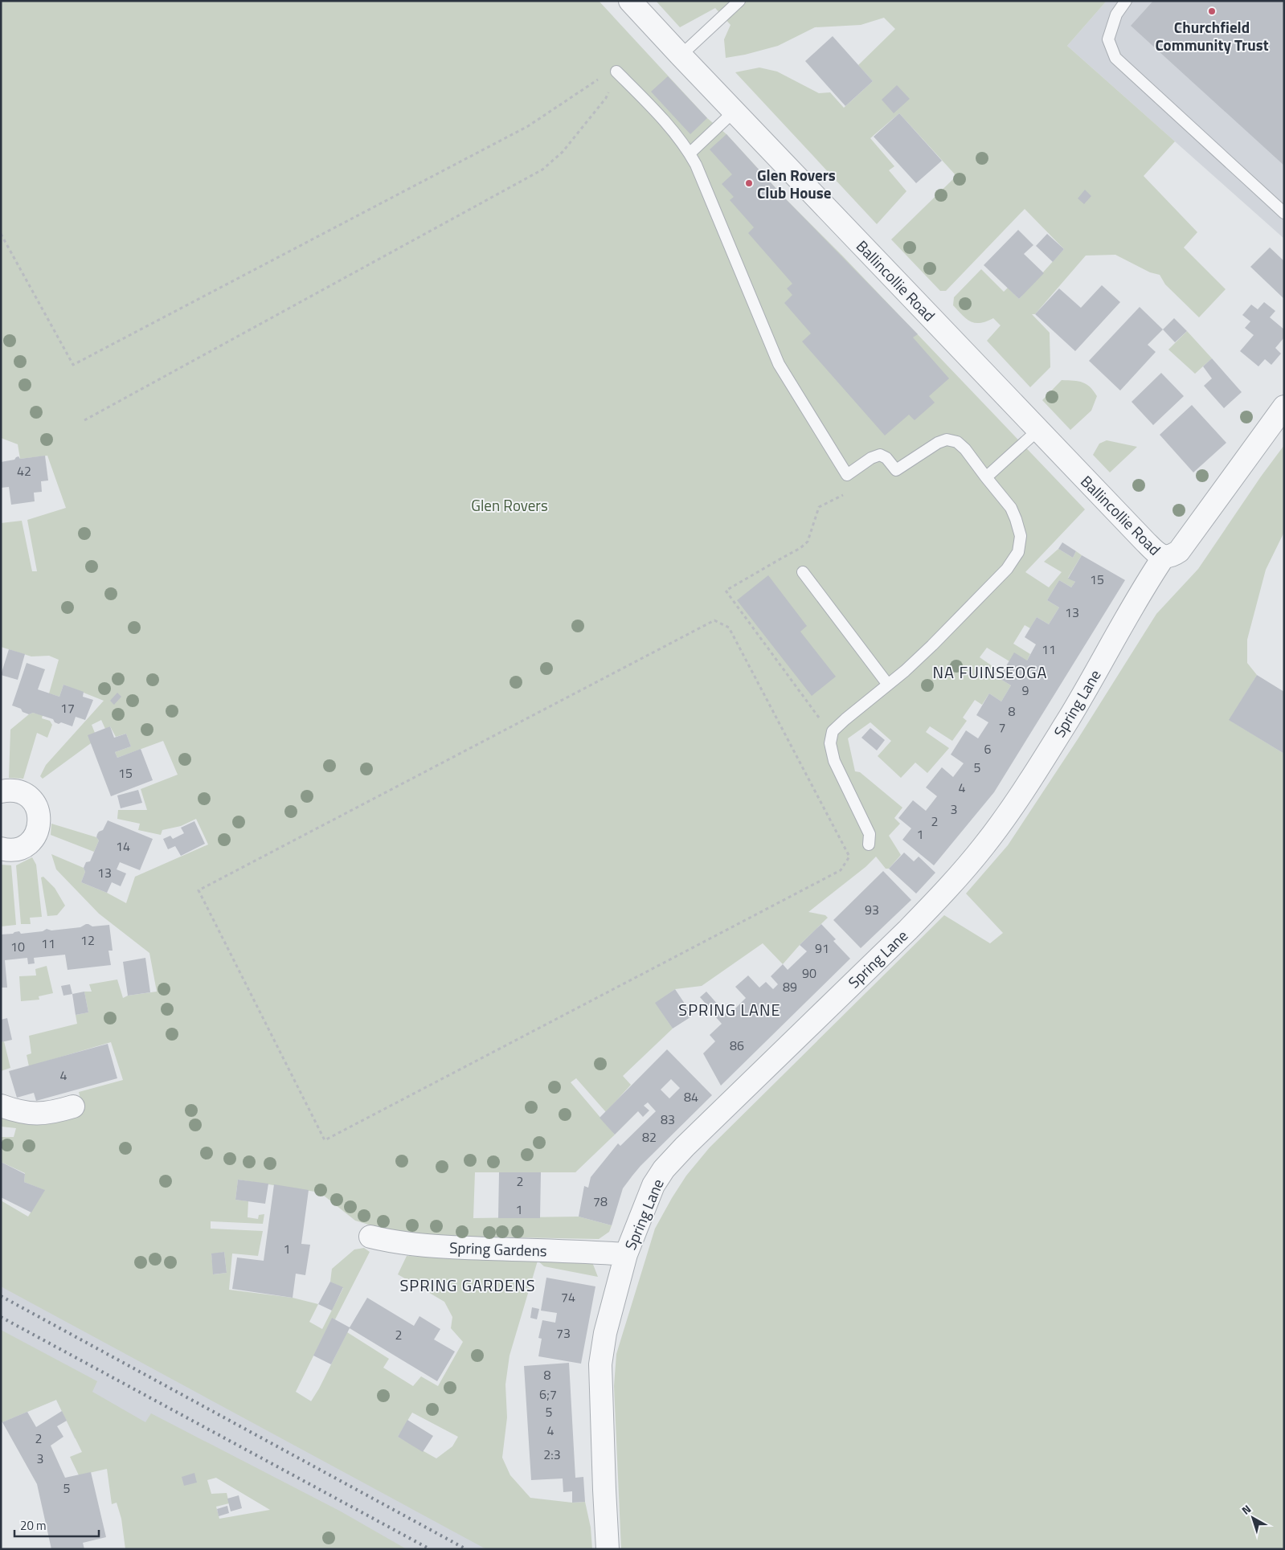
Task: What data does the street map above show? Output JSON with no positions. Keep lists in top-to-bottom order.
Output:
{
  "streets": {
    "street": ["Ballincollie Road", "Spring Lane", "Spring Gardens"]
  },
  "crossings": [
    ["Ballincollie Road", "Spring Lane"],
    ["Spring Lane", "Spring Gardens"]
  ],
  "districts": ["NA FUINSEOGA", "SPRING LANE", "SPRING GARDENS"],
  "parks": ["Glen Rovers"],
  "places": ["Churchfield Community Trust", "Glen Rovers Club House"],
  "house_numbers": [
    "42",
    "15",
    "13",
    "11",
    "9",
    "17",
    "8",
    "7",
    "6",
    "5",
    "15",
    "4",
    "3",
    "2",
    "1",
    "14",
    "13",
    "93",
    "12",
    "11",
    "10",
    "91",
    "90",
    "89",
    "86",
    "4",
    "84",
    "83",
    "82",
    "2",
    "78",
    "1",
    "1",
    "74",
    "73",
    "2",
    "8",
    "6;7",
    "5",
    "4",
    "2",
    "2:3",
    "3",
    "5"
  ],
  "scale_bar": "20 m",
  "north": "top left"
}
